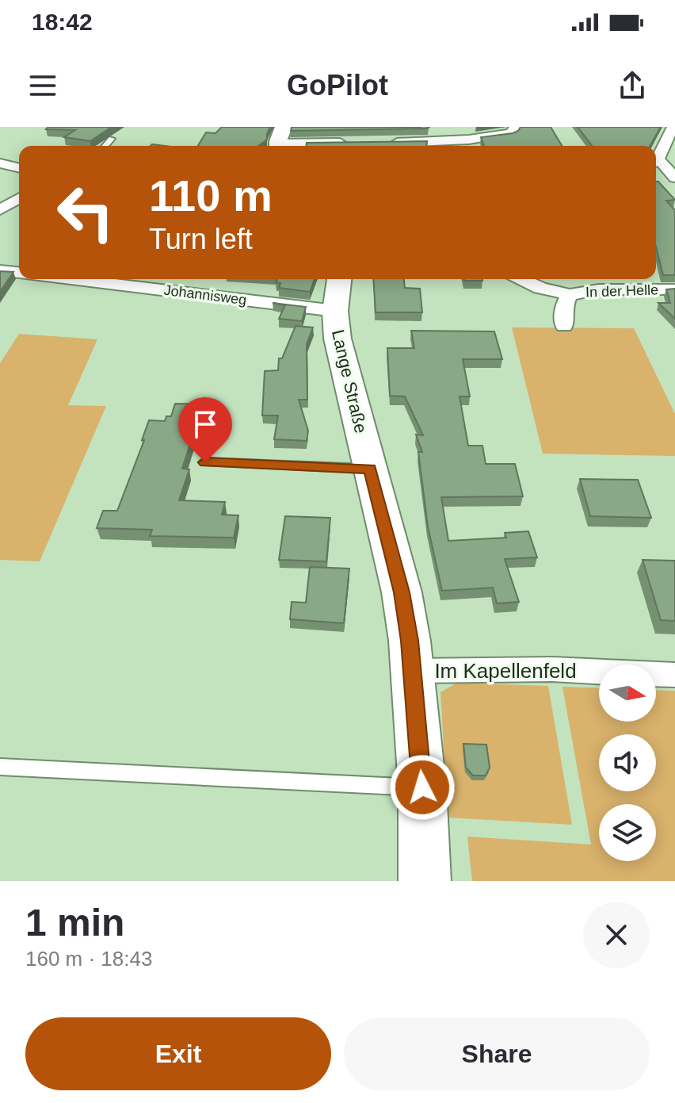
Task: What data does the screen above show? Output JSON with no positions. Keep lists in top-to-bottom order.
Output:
{
  "streets": {
    "main road": ["Lange Straße"],
    "street": ["In der Helle", "Johannisweg", "Im Kapellenfeld"]
  },
  "crossings": [
    ["Johannisweg", "Lange Straße"],
    ["Lange Straße", "Im Kapellenfeld"]
  ],
  "north": "right",
  "page": {
    "status": "18:42",
    "header": "GoPilot",
    "turn": ["110 m", "Turn left"],
    "heading": ["1 min", "160 m · 18:43"],
    "buttons": ["Exit", "Share"]
  }
}
